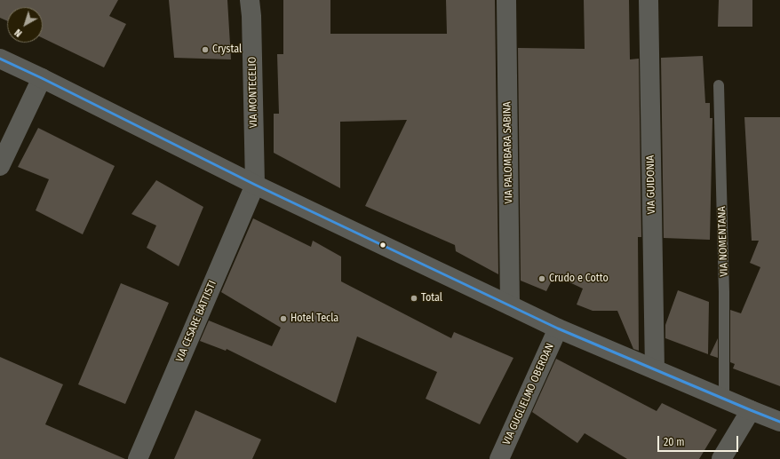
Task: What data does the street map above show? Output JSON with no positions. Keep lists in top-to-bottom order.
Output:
{
  "streets": {
    "street": [
      "VIA MONTECELIO",
      "VIA PALOMBARA SABINA",
      "VIA GUIDONIA",
      "VIA CESARE BATTISTI",
      "VIA GUGLIELMO OBERDAN"
    ],
    "lane": ["VIA NOMENTANA"]
  },
  "crossings": [
    ["VIA MONTECELIO", "VIA CESARE BATTISTI"]
  ],
  "places": [
    "Crystal",
    "Crudo e Cotto",
    "Total",
    "Hotel Tecla"
  ],
  "scale_bar": "20 m",
  "north": "bottom left"
}
